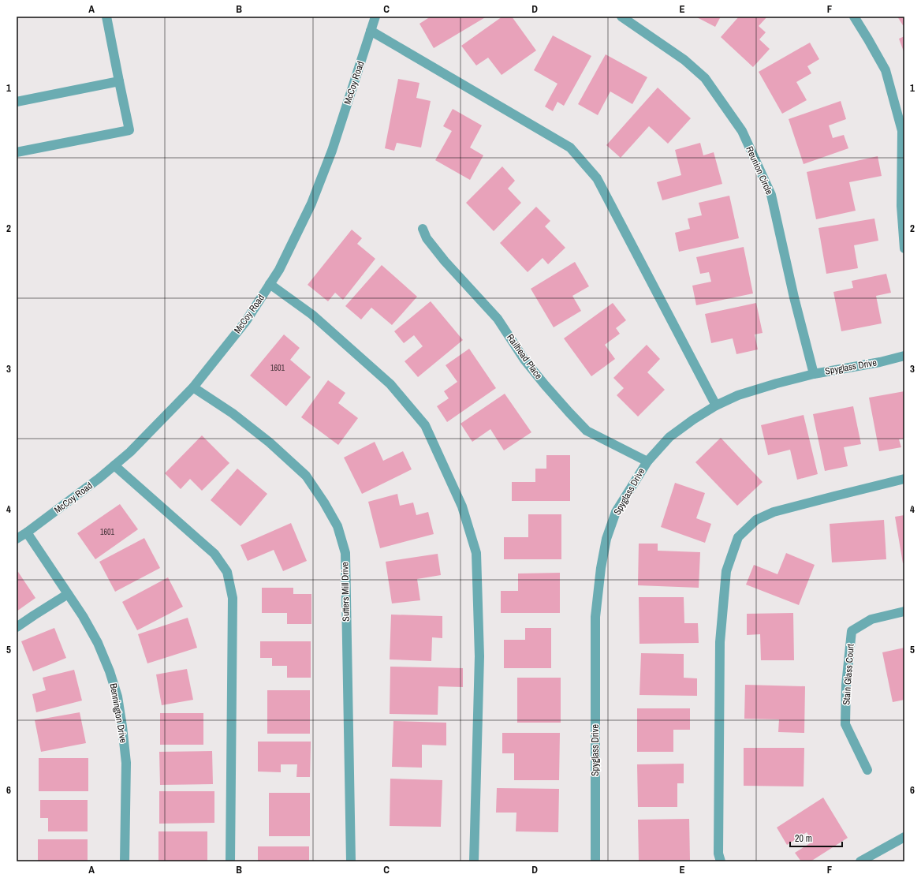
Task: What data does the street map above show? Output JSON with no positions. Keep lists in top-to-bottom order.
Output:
{
  "streets": {
    "street": [
      "McCoy Road",
      "Reunion Circle",
      "Railhead Place",
      "Spyglass Drive",
      "Sutters Mill Drive",
      "Stain Glass Court",
      "Bennington Drive"
    ]
  },
  "crossings": [
    ["McCoy Road", "Sutters Mill Drive"],
    ["McCoy Road", "Bennington Drive"],
    ["Reunion Circle", "Spyglass Drive"],
    ["Railhead Place", "Spyglass Drive"]
  ],
  "house_numbers": ["1601", "1601"],
  "scale_bar": "20 m",
  "grid": {
    "columns": [
      "A",
      "B",
      "C",
      "D",
      "E",
      "F"
    ],
    "rows": [
      "1",
      "2",
      "3",
      "4",
      "5",
      "6"
    ]
  }
}
